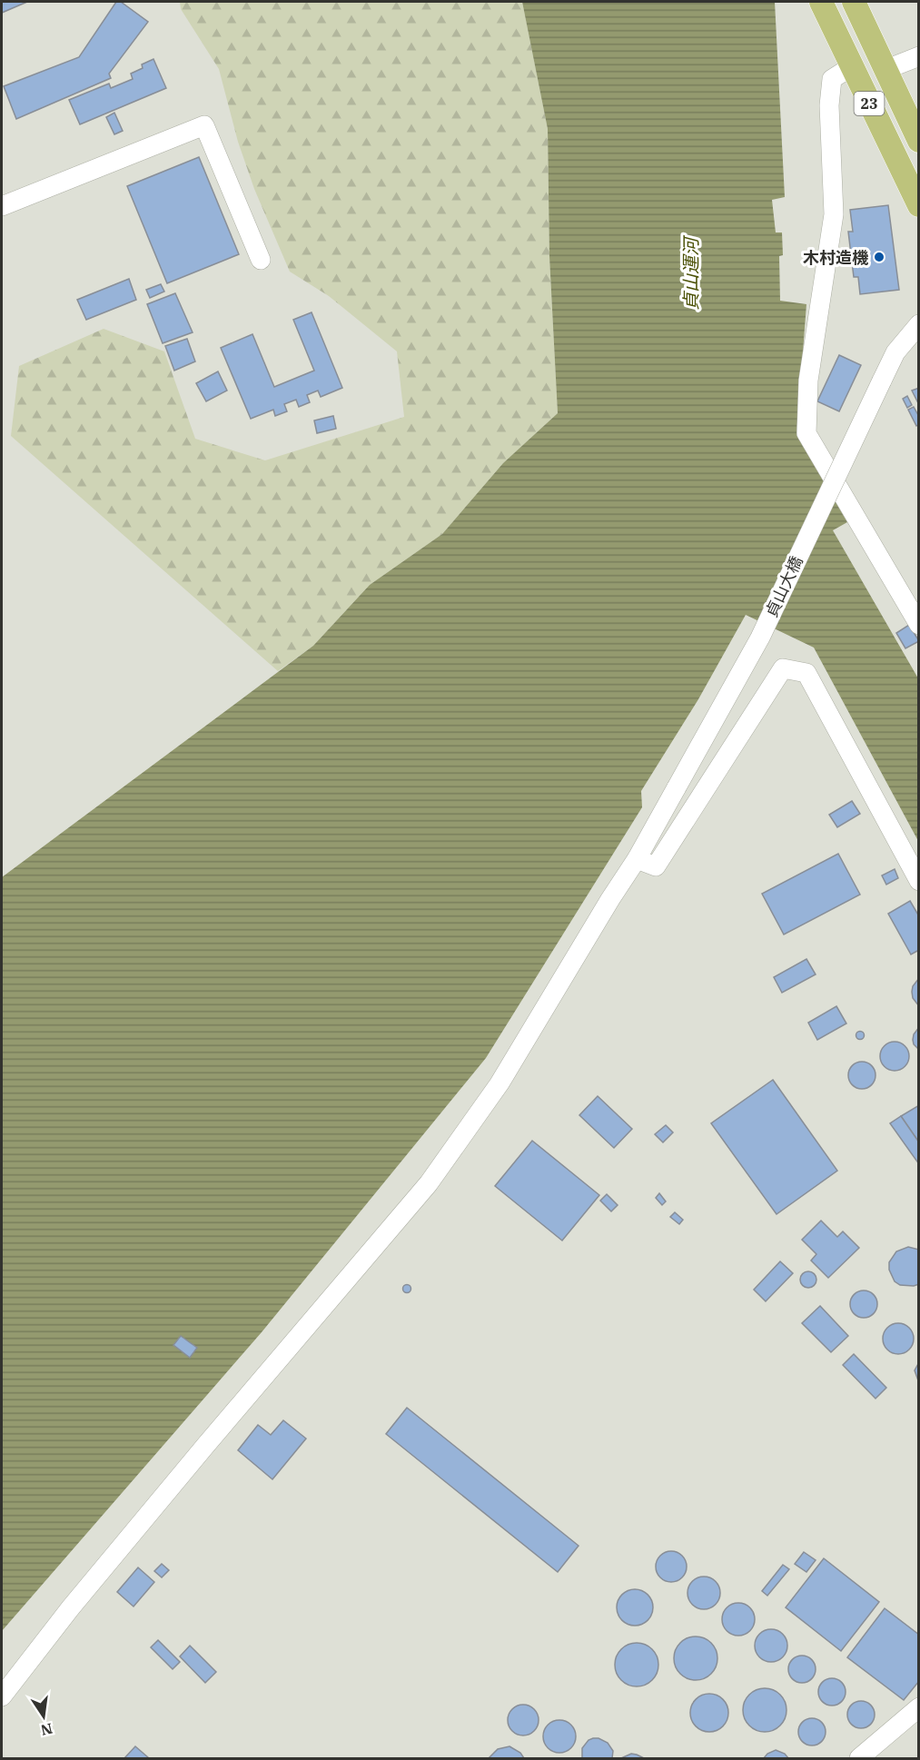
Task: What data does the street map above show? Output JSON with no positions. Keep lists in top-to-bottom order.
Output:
{
  "streets": {
    "main road": ["23"],
    "street": ["貞山大橋"]
  },
  "water": ["貞山運河"],
  "places": ["木村造機"],
  "north": "bottom"
}
